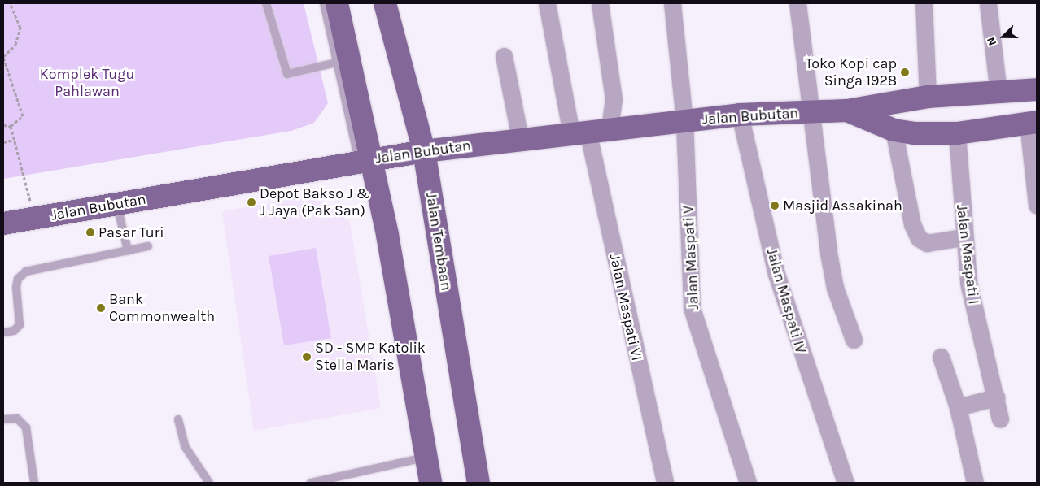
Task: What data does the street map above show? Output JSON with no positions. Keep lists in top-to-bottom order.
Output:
{
  "streets": {
    "main road": ["Jalan Bubutan", "Jalan Tembaan"],
    "street": [
      "Jalan Maspati I",
      "Jalan Maspati V",
      "Jalan Maspati IV",
      "Jalan Maspati VI"
    ]
  },
  "crossings": [
    ["Jalan Bubutan", "Jalan Tembaan"],
    ["Jalan Bubutan", "Jalan Maspati I"],
    ["Jalan Bubutan", "Jalan Maspati V"],
    ["Jalan Bubutan", "Jalan Maspati IV"],
    ["Jalan Bubutan", "Jalan Maspati VI"]
  ],
  "parks": ["Komplek Tugu Pahlawan"],
  "places": [
    "Toko Kopi cap Singa 1928",
    "Depot Bakso J & J Jaya (Pak San)",
    "Masjid Assakinah",
    "Pasar Turi",
    "Bank Commonwealth",
    "SD - SMP Katolik Stella Maris"
  ],
  "north": "left"
}
